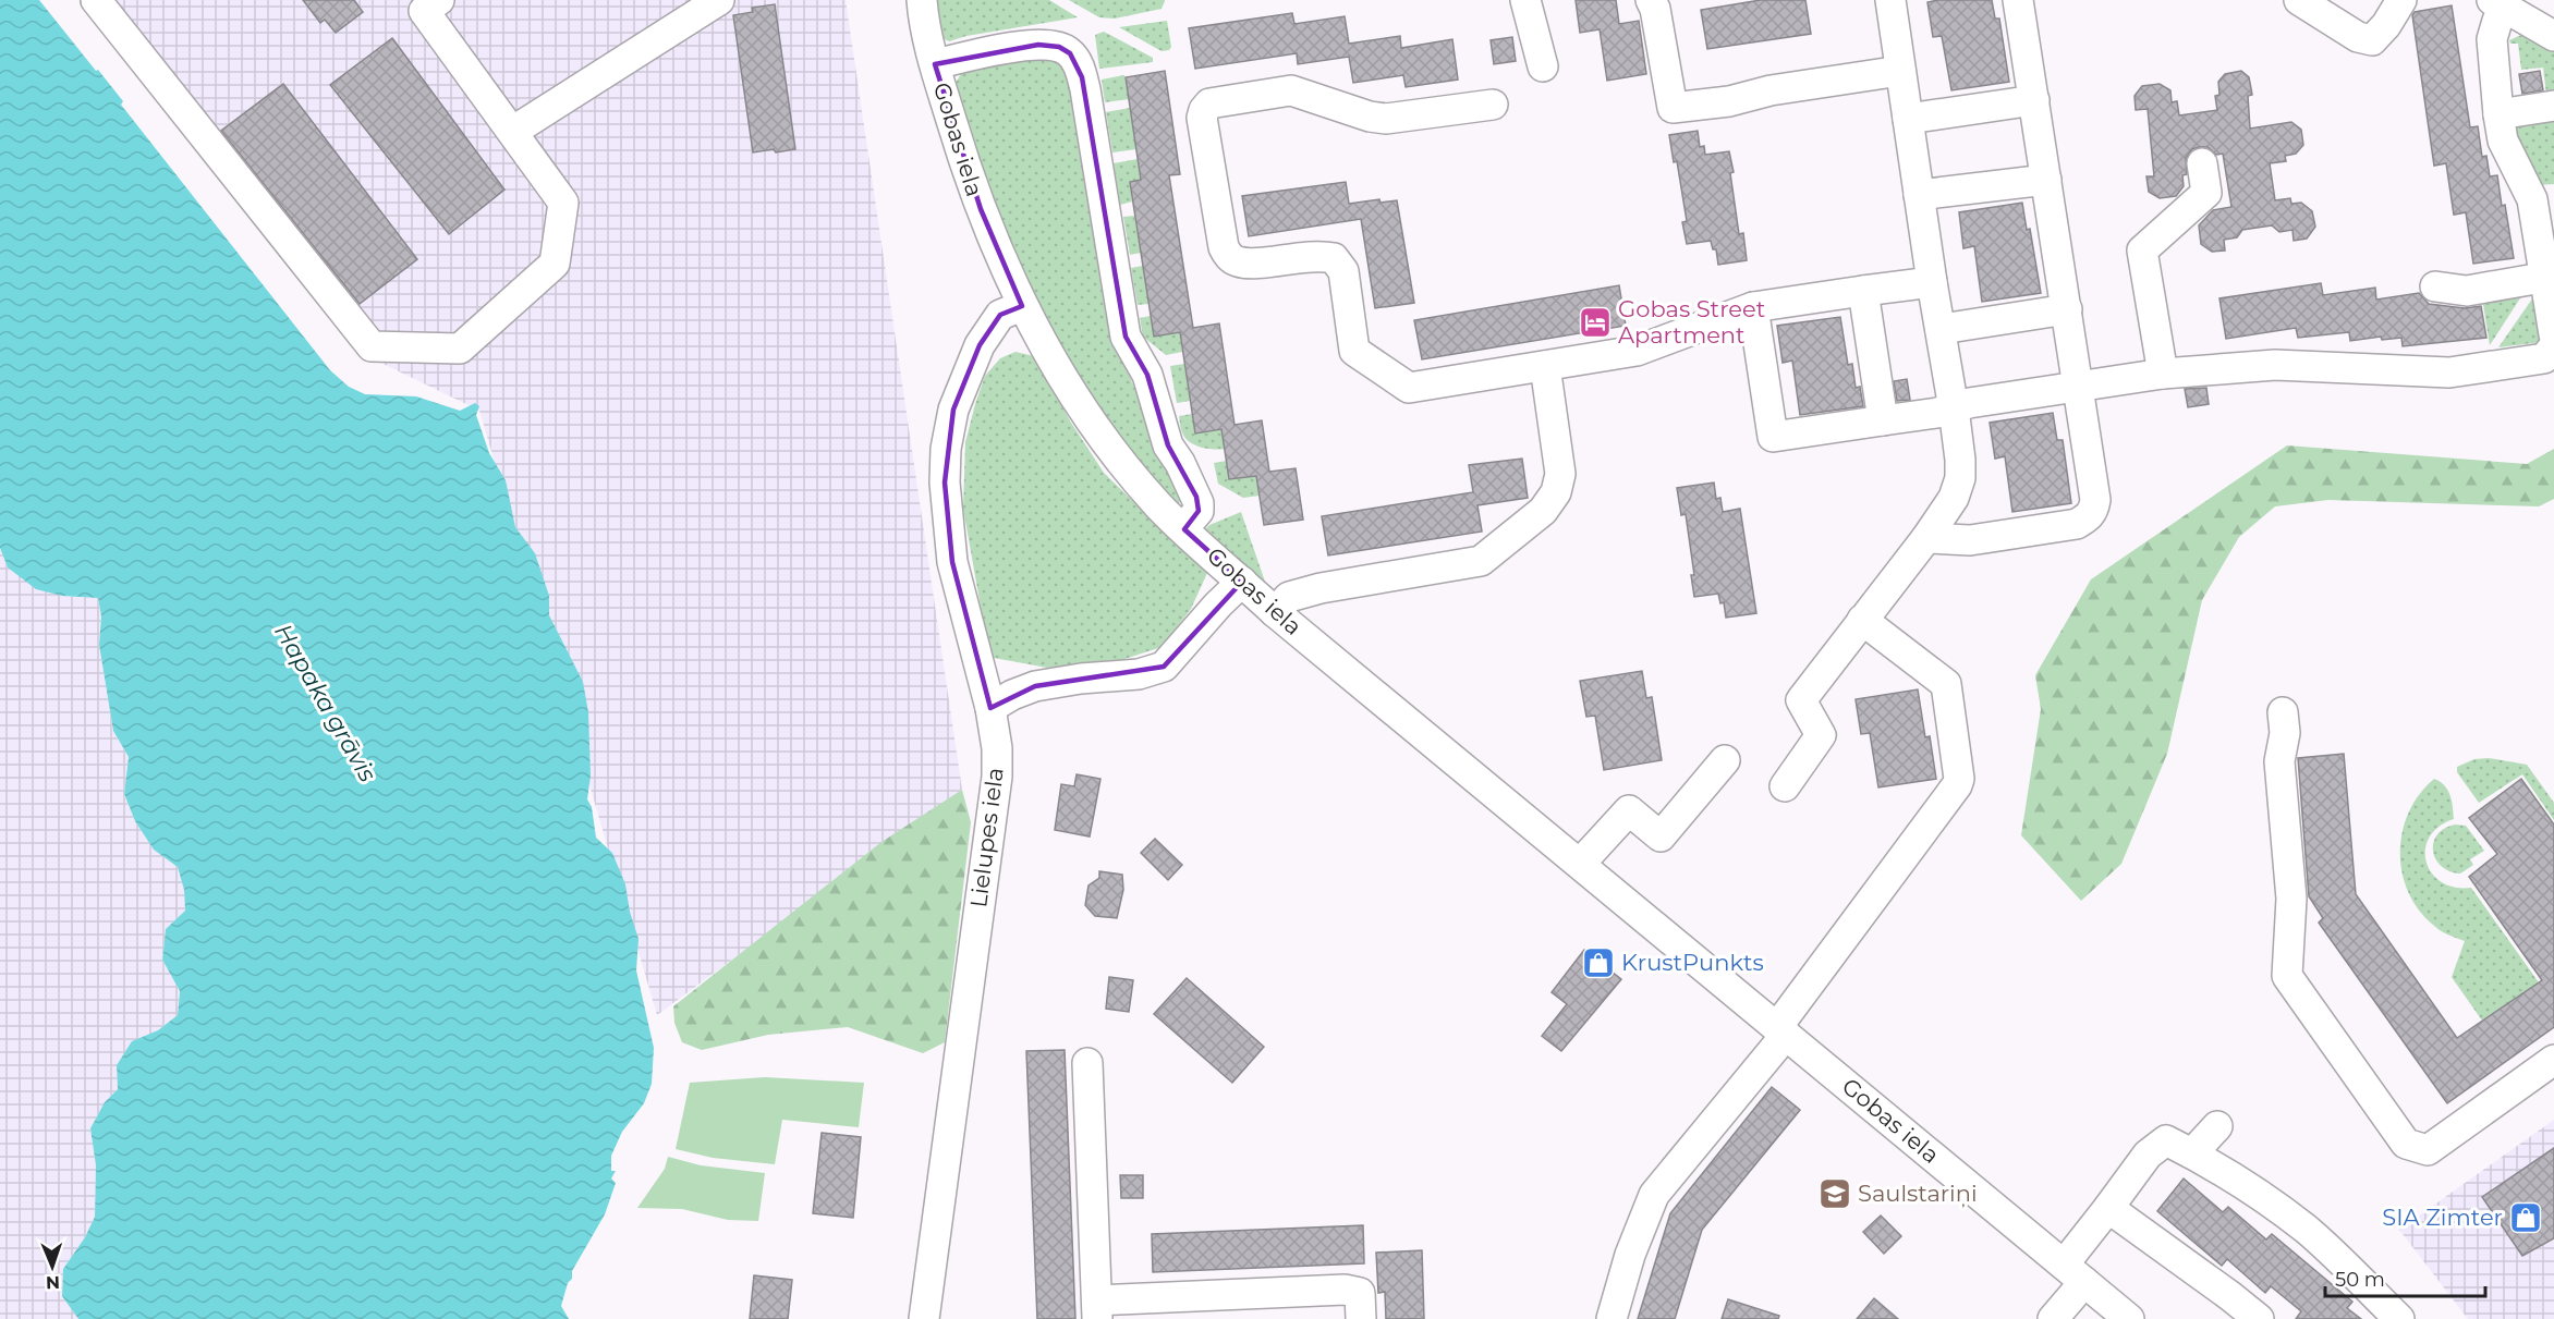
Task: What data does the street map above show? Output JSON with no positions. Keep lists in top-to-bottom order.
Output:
{
  "streets": {
    "street": ["Gobas iela", "Lielupes iela"]
  },
  "crossings": [
    ["Gobas iela", "Lielupes iela"]
  ],
  "water": ["Hapaka grāvis"],
  "places": {
    "hotel": ["Gobas Street Apartment"],
    "shop": ["KrustPunkts", "SIA Zimter"],
    "school or university": ["Saulstariņi"]
  },
  "scale_bar": "50 m",
  "north": "bottom"
}
